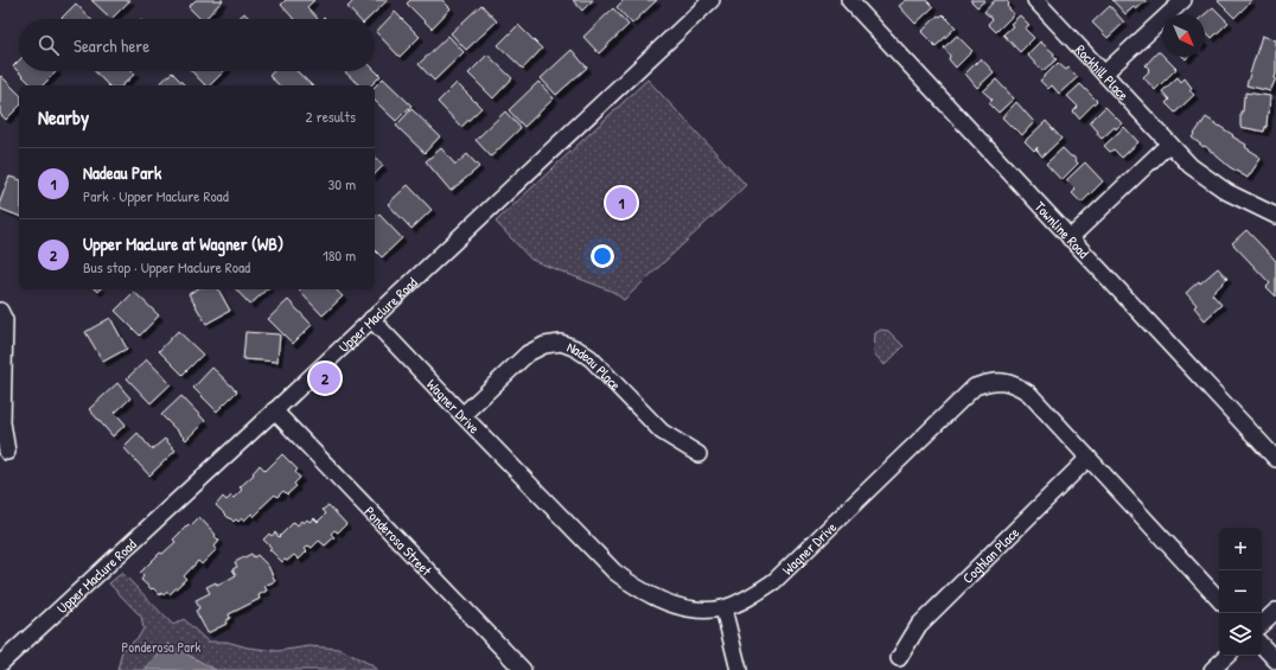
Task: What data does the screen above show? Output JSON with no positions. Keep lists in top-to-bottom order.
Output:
{
  "streets": {
    "street": [
      "Rockhill Place",
      "Townline Road",
      "Upper Maclure Road",
      "Nadeau Place",
      "Wagner Drive",
      "Ponderosa Street",
      "Coghlan Place"
    ]
  },
  "crossings": [
    ["Upper Maclure Road", "Wagner Drive"],
    ["Upper Maclure Road", "Ponderosa Street"],
    ["Nadeau Place", "Wagner Drive"],
    ["Wagner Drive", "Coghlan Place"]
  ],
  "parks": ["Ponderosa Park"],
  "north": "bottom right",
  "page": {
    "search": "Search here",
    "heading": ["Nearby", "2 results"],
    "list": [
      {
        "mark": "1",
        "name": "Nadeau Park",
        "note": "Park · Upper Maclure Road",
        "value": "30 m"
      },
      {
        "mark": "2",
        "name": "Upper MacLure at Wagner (WB)",
        "note": "Bus stop · Upper Maclure Road",
        "value": "180 m"
      }
    ],
    "pins": ["1", "2"],
    "map_buttons": ["+", "−"]
  }
}
